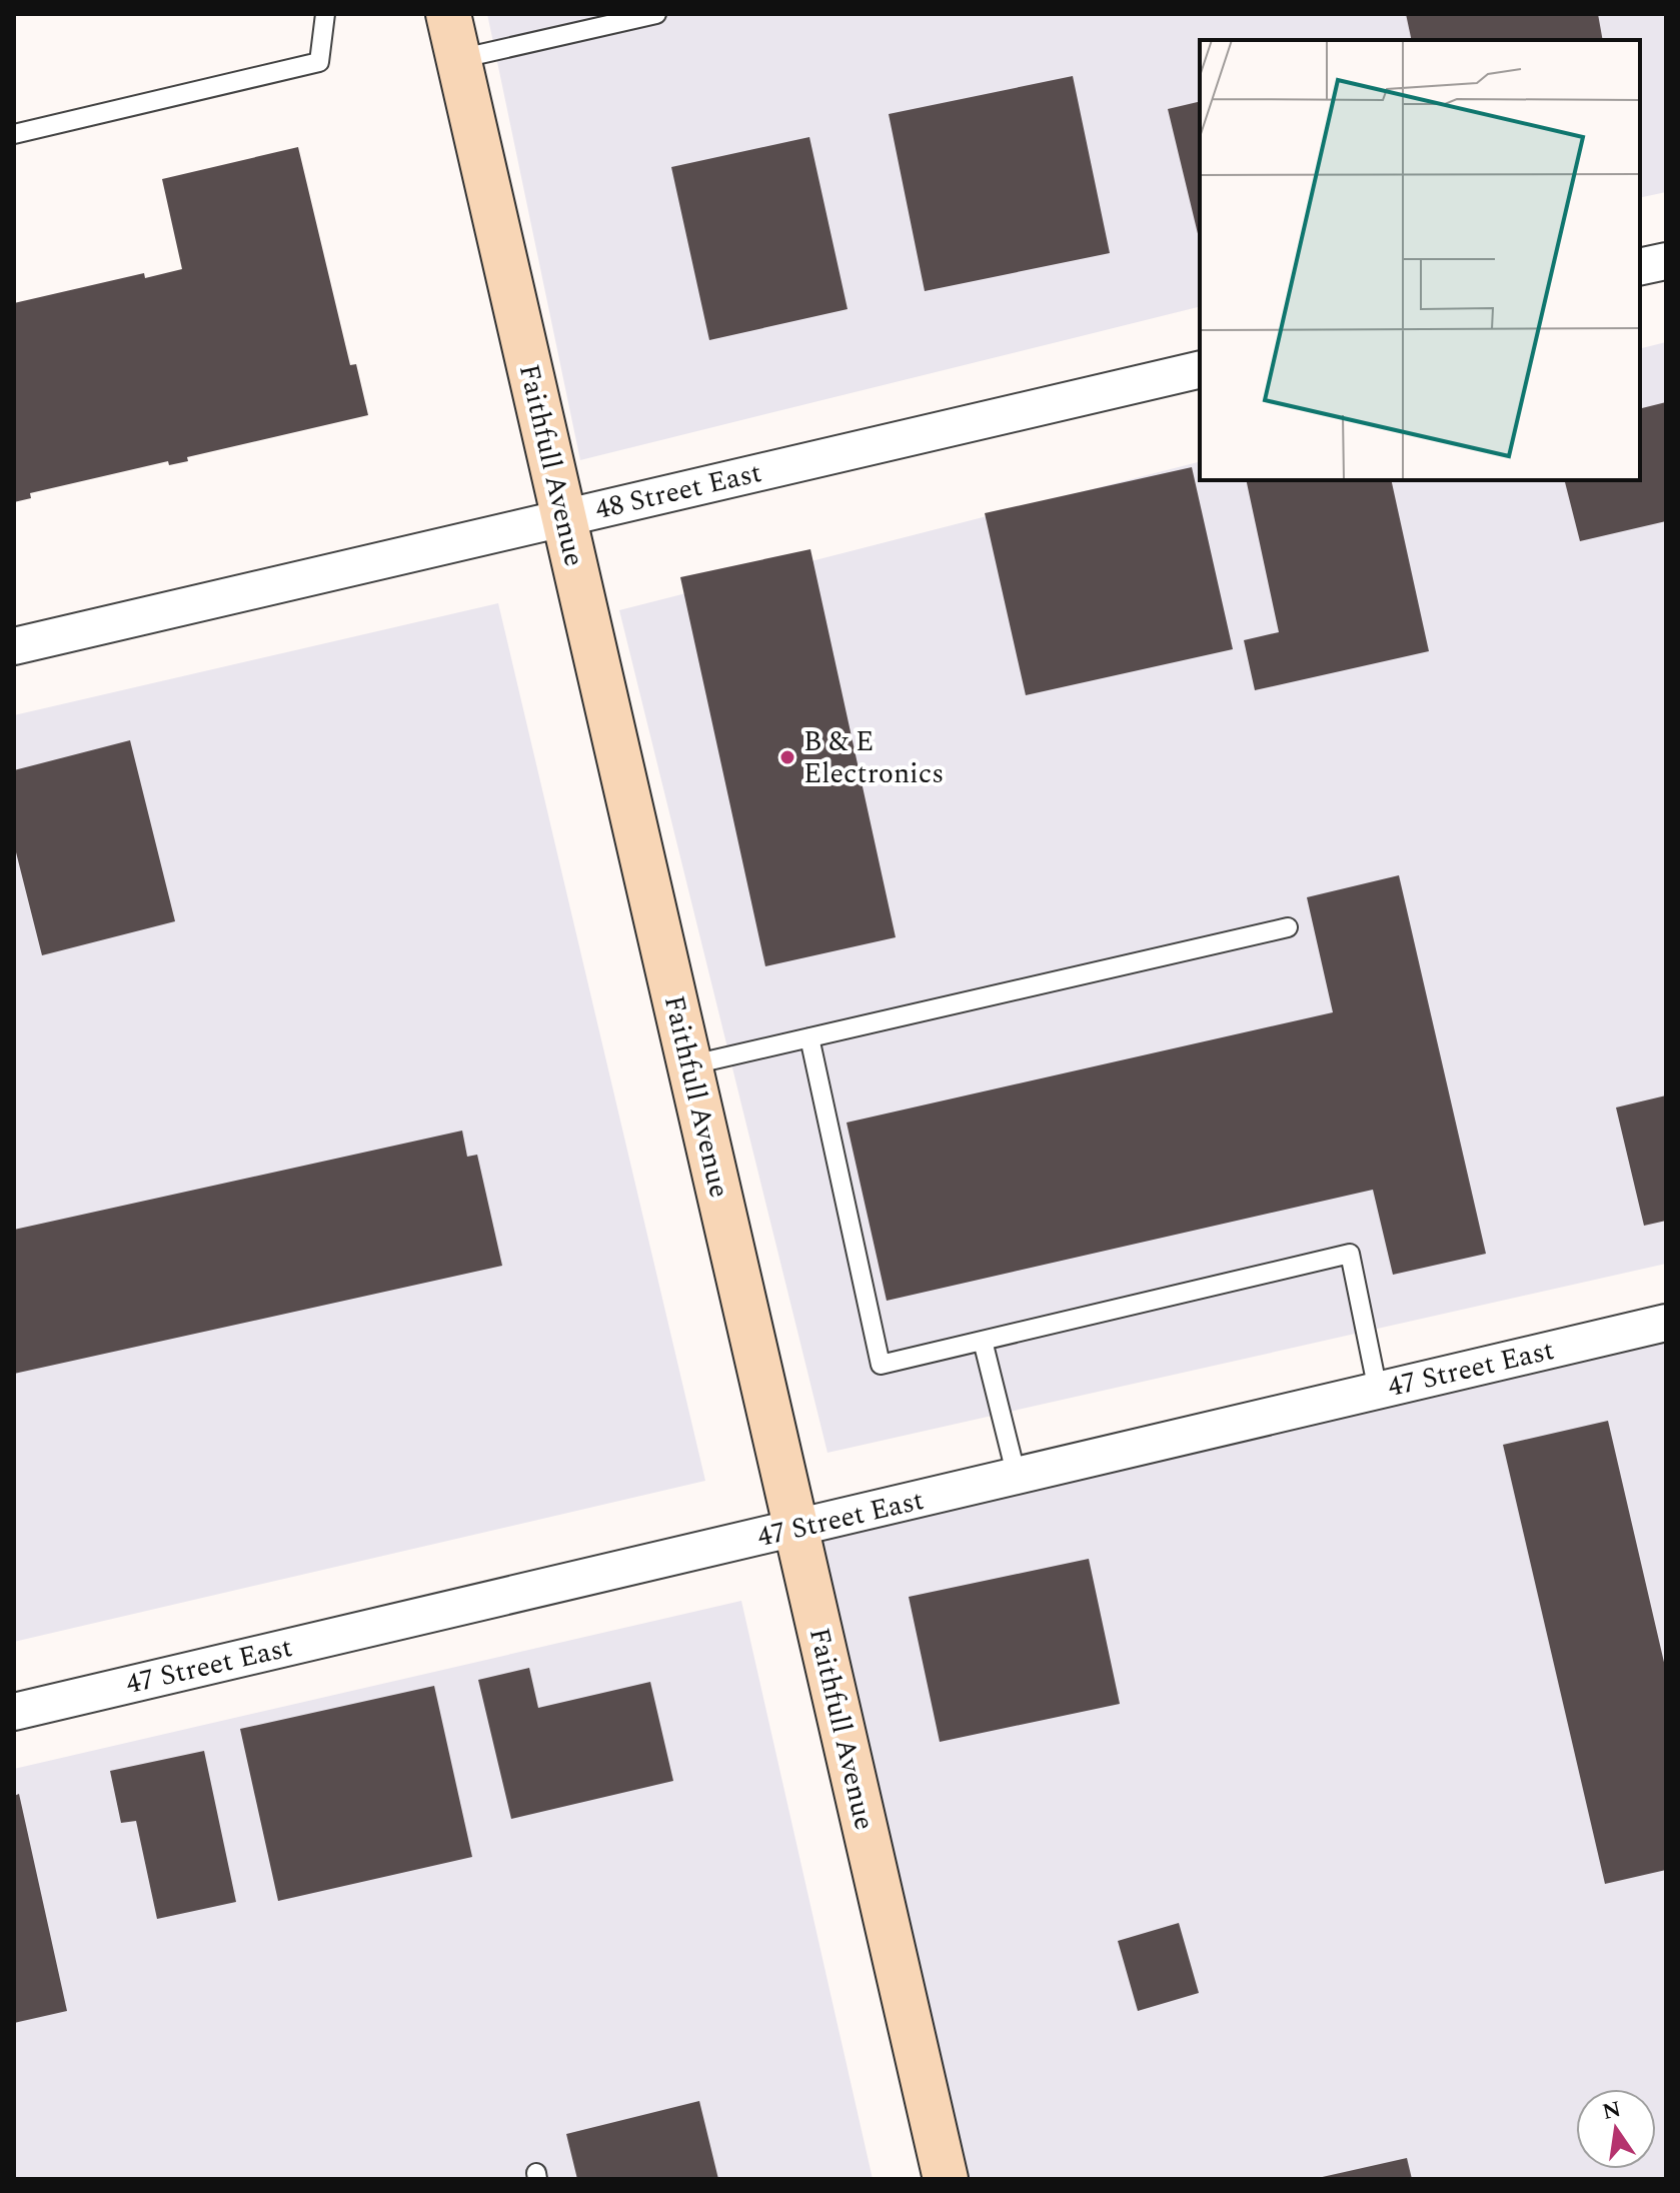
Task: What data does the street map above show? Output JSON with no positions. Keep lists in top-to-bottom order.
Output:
{
  "streets": {
    "street": ["Faithfull Avenue", "48 Street East", "47 Street East"]
  },
  "crossings": [
    ["Faithfull Avenue", "48 Street East"],
    ["Faithfull Avenue", "47 Street East"]
  ],
  "places": ["B & E Electronics"],
  "north": "top"
}
